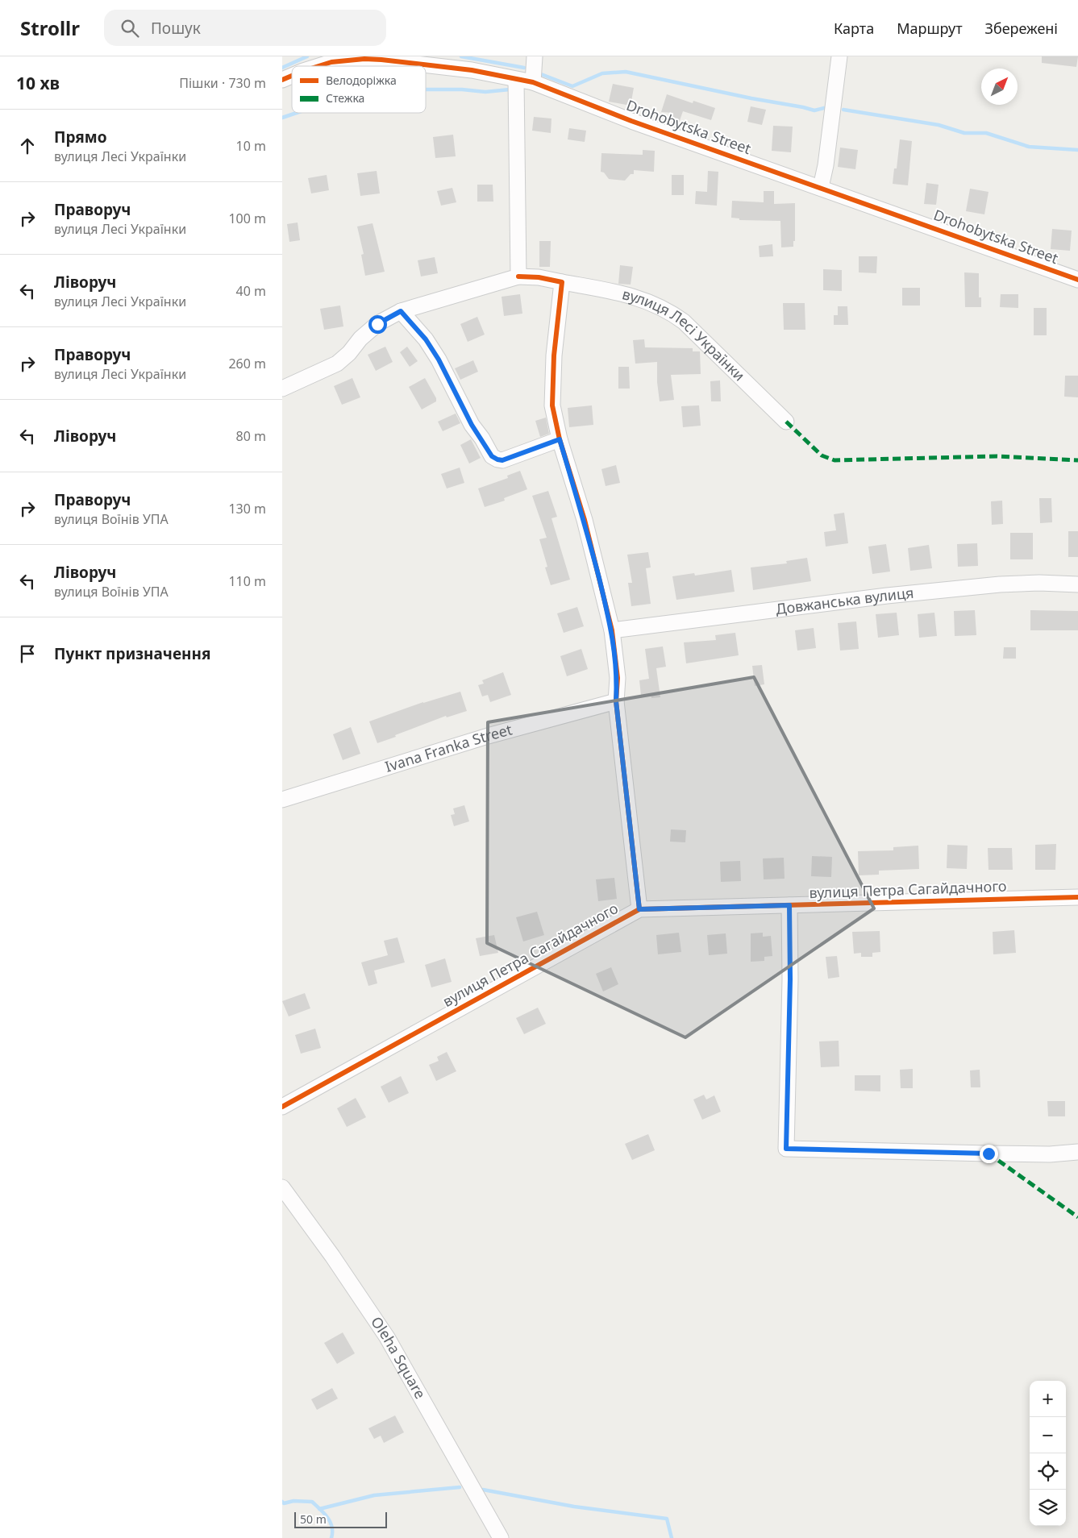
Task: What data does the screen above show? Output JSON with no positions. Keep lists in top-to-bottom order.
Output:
{
  "streets": {
    "street": [
      "Drohobytska Street",
      "вулиця Лесі Українки",
      "Довжанська вулиця",
      "Ivana Franka Street",
      "вулиця Петра Сагайдачного",
      "Oleha Square"
    ]
  },
  "legend": ["Велодоріжка", "Стежка"],
  "scale_bar": "50 m",
  "north": "top right",
  "page": {
    "header": "Strollr",
    "search": "Пошук",
    "nav": ["Карта", "Маршрут", "Збережені"],
    "heading": ["10 хв", "Пішки · 730 m"],
    "list": [
      ["Прямо", "вулиця Лесі Українки", "10 m"],
      ["Праворуч", "вулиця Лесі Українки", "100 m"],
      ["Ліворуч", "вулиця Лесі Українки", "40 m"],
      ["Праворуч", "вулиця Лесі Українки", "260 m"],
      ["Ліворуч", "80 m"],
      ["Праворуч", "вулиця Воїнів УПА", "130 m"],
      ["Ліворуч", "вулиця Воїнів УПА", "110 m"],
      "Пункт призначення"
    ],
    "map_buttons": ["+", "−"],
    "scale": "50 m"
  }
}
